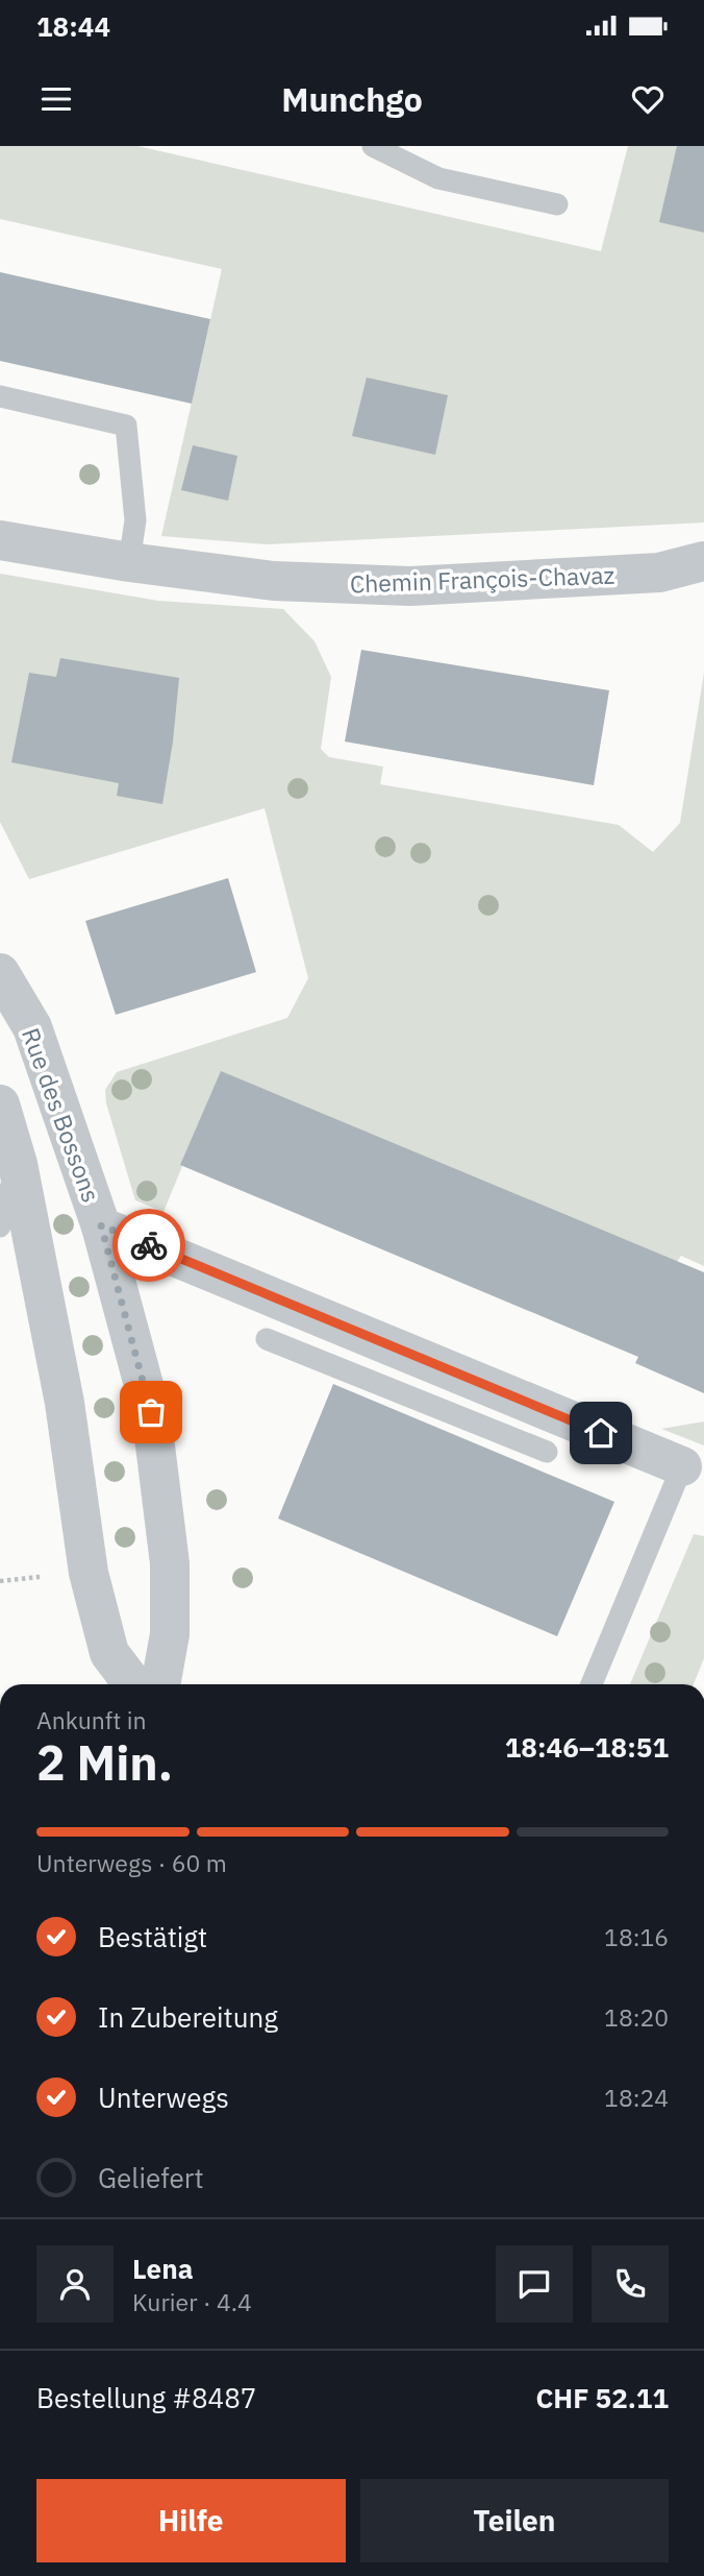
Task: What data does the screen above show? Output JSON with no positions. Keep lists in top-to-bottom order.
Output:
{
  "streets": {
    "street": ["Chemin François-Chavaz", "Rue des Bossons"]
  },
  "page": {
    "status": "18:44",
    "header": "Munchgo",
    "heading": ["2 Min.", "Ankunft in", "18:46–18:51"],
    "panel": [
      "Lena",
      "Kurier · 4.4",
      "Bestellung #8487",
      "CHF 52.11"
    ],
    "bar": "Unterwegs · 60 m",
    "list": [
      ["Bestätigt", "18:16"],
      ["In Zubereitung", "18:20"],
      ["Unterwegs", "18:24"],
      "Geliefert"
    ],
    "buttons": ["Hilfe", "Teilen"]
  }
}
